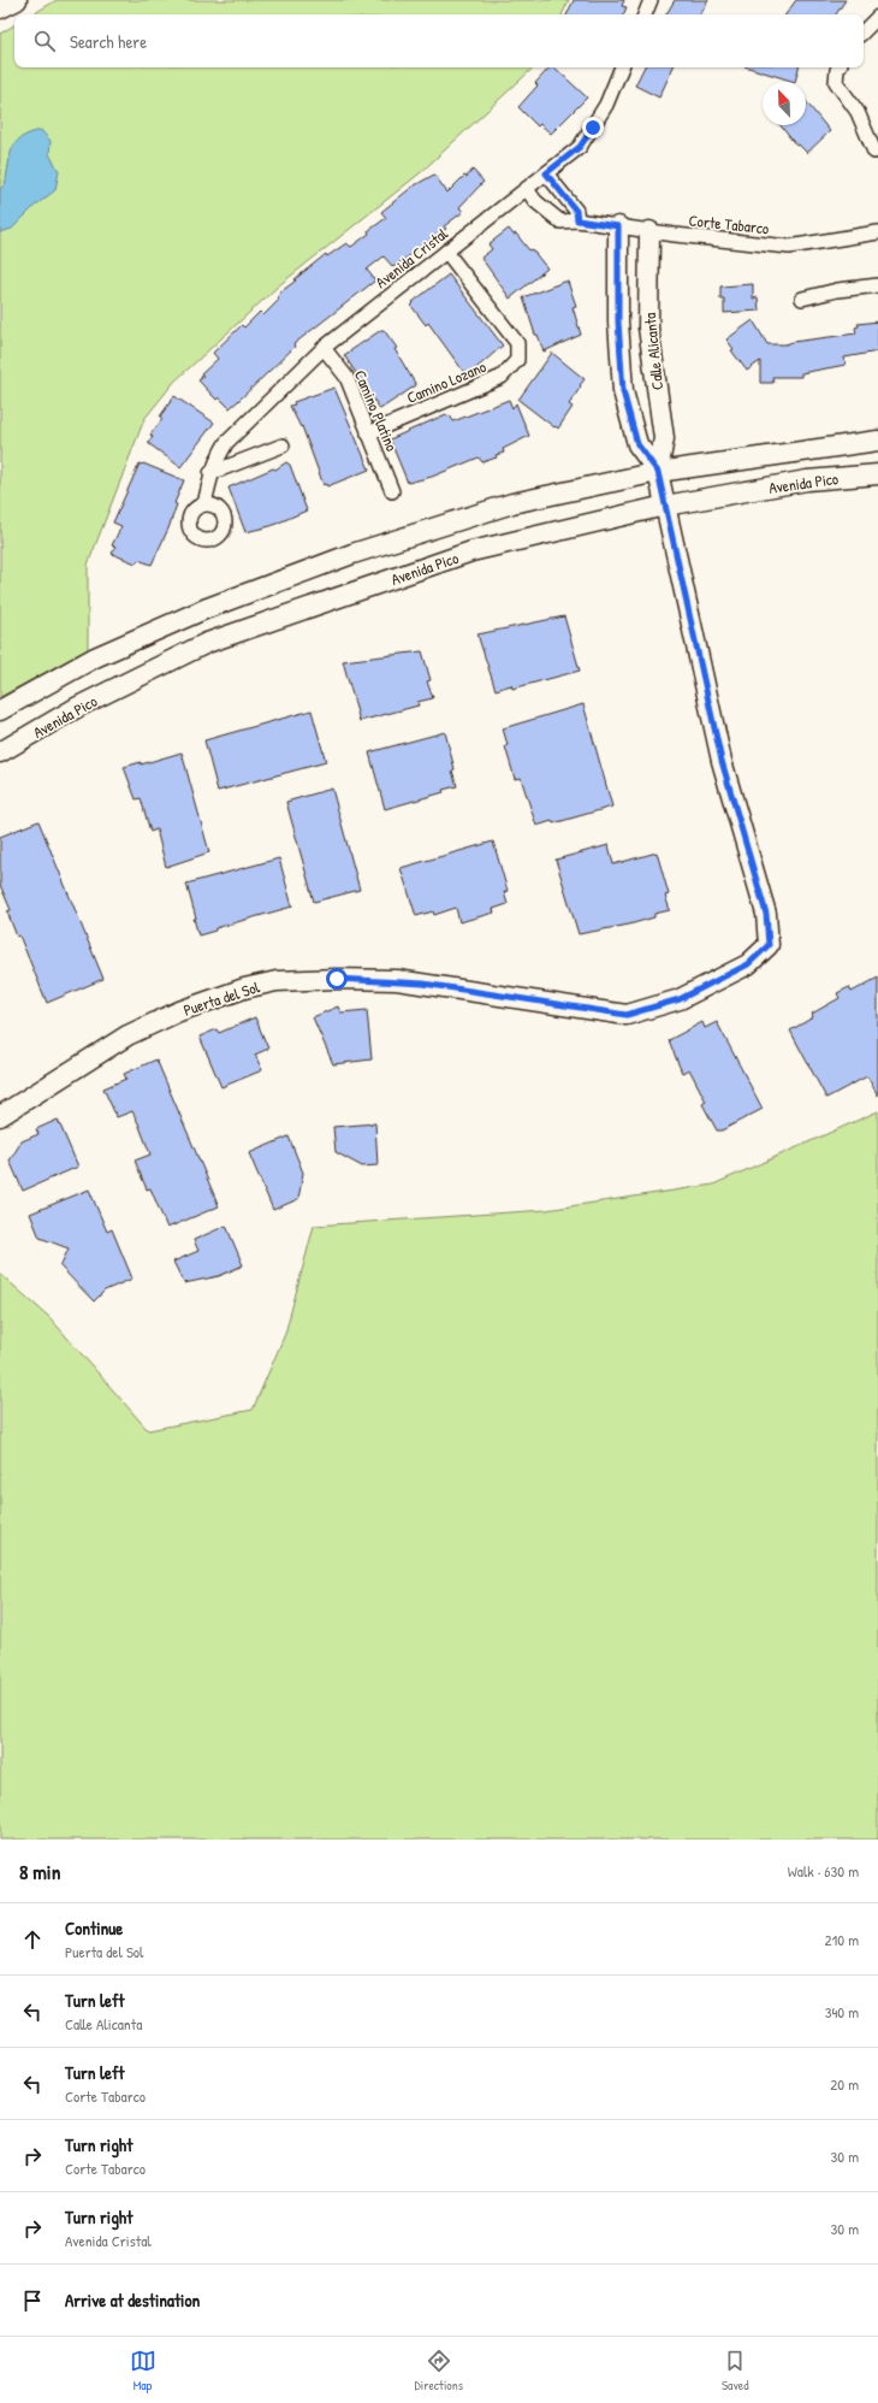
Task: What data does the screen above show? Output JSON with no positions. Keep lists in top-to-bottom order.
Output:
{
  "streets": {
    "main road": ["Calle Alicanta", "Avenida Pico", "Puerta del Sol"],
    "street": [
      "Corte Tabarco",
      "Avenida Cristal",
      "Camino Lozano",
      "Camino Platino"
    ]
  },
  "crossings": [
    ["Corte Tabarco", "Avenida Cristal"],
    ["Corte Tabarco", "Calle Alicanta"],
    ["Avenida Cristal", "Camino Lozano"],
    ["Avenida Cristal", "Camino Platino"],
    ["Calle Alicanta", "Avenida Pico"],
    ["Calle Alicanta", "Puerta del Sol"],
    ["Camino Lozano", "Camino Platino"]
  ],
  "north": "top left",
  "page": {
    "search": "Search here",
    "heading": ["8 min", "Walk · 630 m"],
    "list": [
      ["Continue", "Puerta del Sol", "210 m"],
      ["Turn left", "Calle Alicanta", "340 m"],
      ["Turn left", "Corte Tabarco", "20 m"],
      ["Turn right", "Corte Tabarco", "30 m"],
      ["Turn right", "Avenida Cristal", "30 m"],
      "Arrive at destination"
    ],
    "nav": ["Map", "Directions", "Saved"]
  }
}
